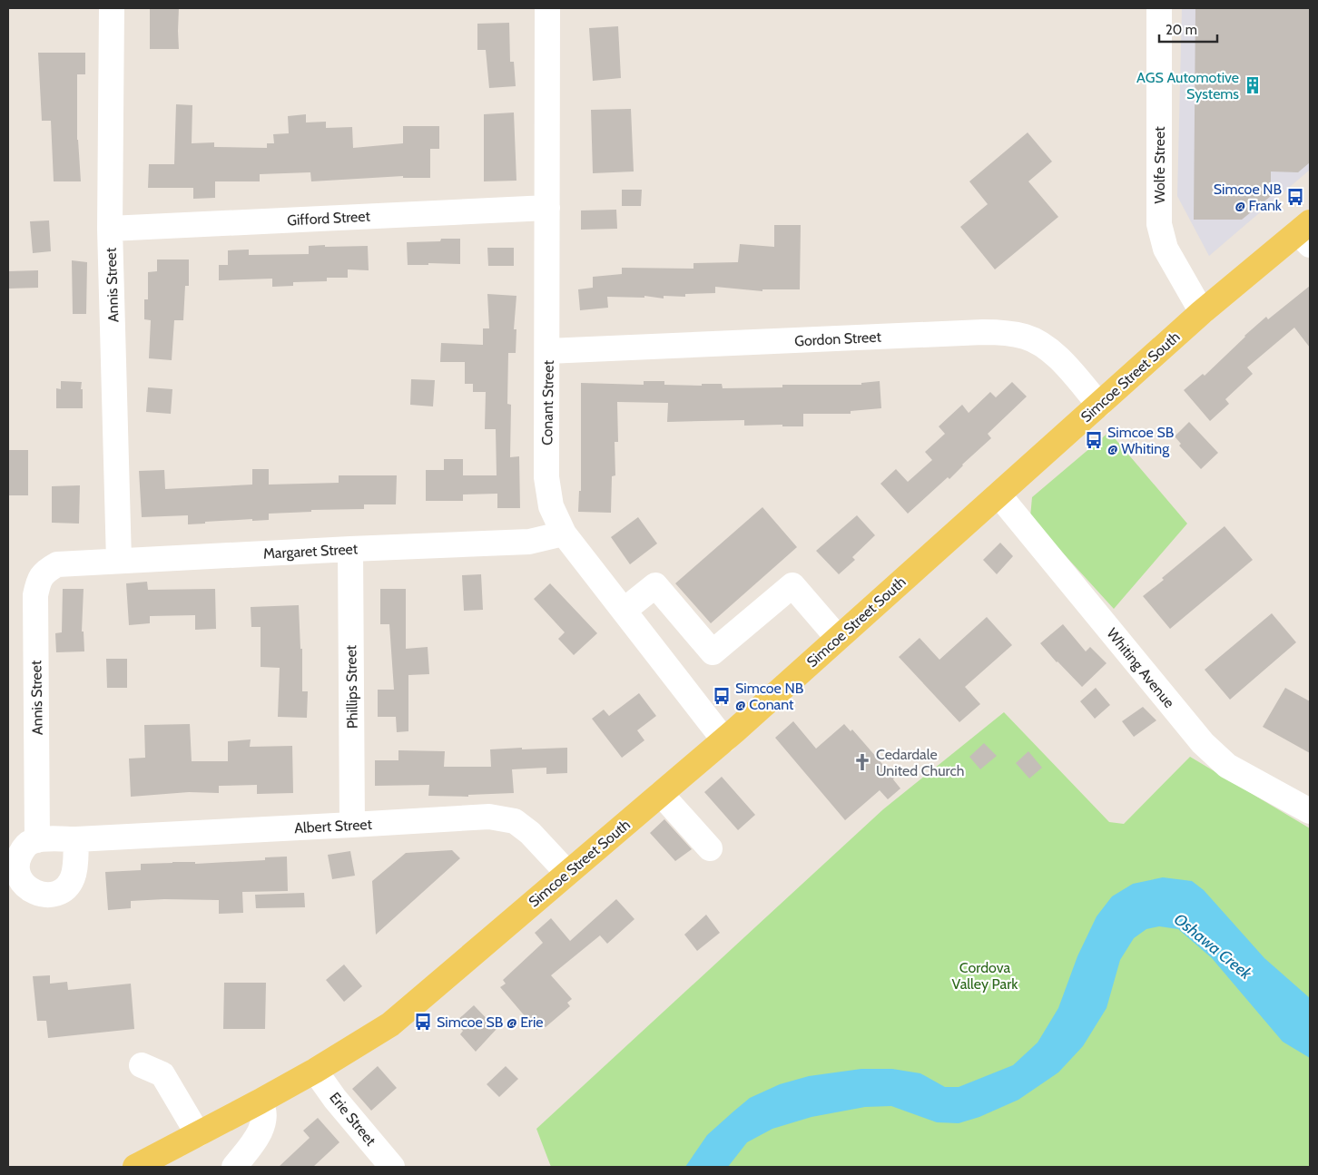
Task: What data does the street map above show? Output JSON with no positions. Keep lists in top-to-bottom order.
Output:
{
  "streets": {
    "main road": ["Simcoe Street South"],
    "street": [
      "Wolfe Street",
      "Gifford Street",
      "Annis Street",
      "Gordon Street",
      "Conant Street",
      "Margaret Street",
      "Whiting Avenue",
      "Phillips Street",
      "Albert Street",
      "Erie Street"
    ]
  },
  "crossings": [
    ["Wolfe Street", "Simcoe Street South"],
    ["Gifford Street", "Annis Street"],
    ["Gifford Street", "Conant Street"],
    ["Annis Street", "Margaret Street"],
    ["Annis Street", "Albert Street"],
    ["Gordon Street", "Simcoe Street South"],
    ["Gordon Street", "Conant Street"],
    ["Simcoe Street South", "Conant Street"],
    ["Simcoe Street South", "Whiting Avenue"],
    ["Simcoe Street South", "Albert Street"],
    ["Simcoe Street South", "Erie Street"],
    ["Conant Street", "Margaret Street"],
    ["Margaret Street", "Phillips Street"],
    ["Phillips Street", "Albert Street"]
  ],
  "water": ["Oshawa Creek"],
  "parks": ["Cordova Valley Park"],
  "places": {
    "building": ["AGS Automotive Systems"],
    "bus stop": [
      "Simcoe NB @ Frank",
      "Simcoe SB @ Whiting",
      "Simcoe NB @ Conant",
      "Simcoe SB @ Erie"
    ],
    "church": ["Cedardale United Church"]
  },
  "scale_bar": "20 m"
}
